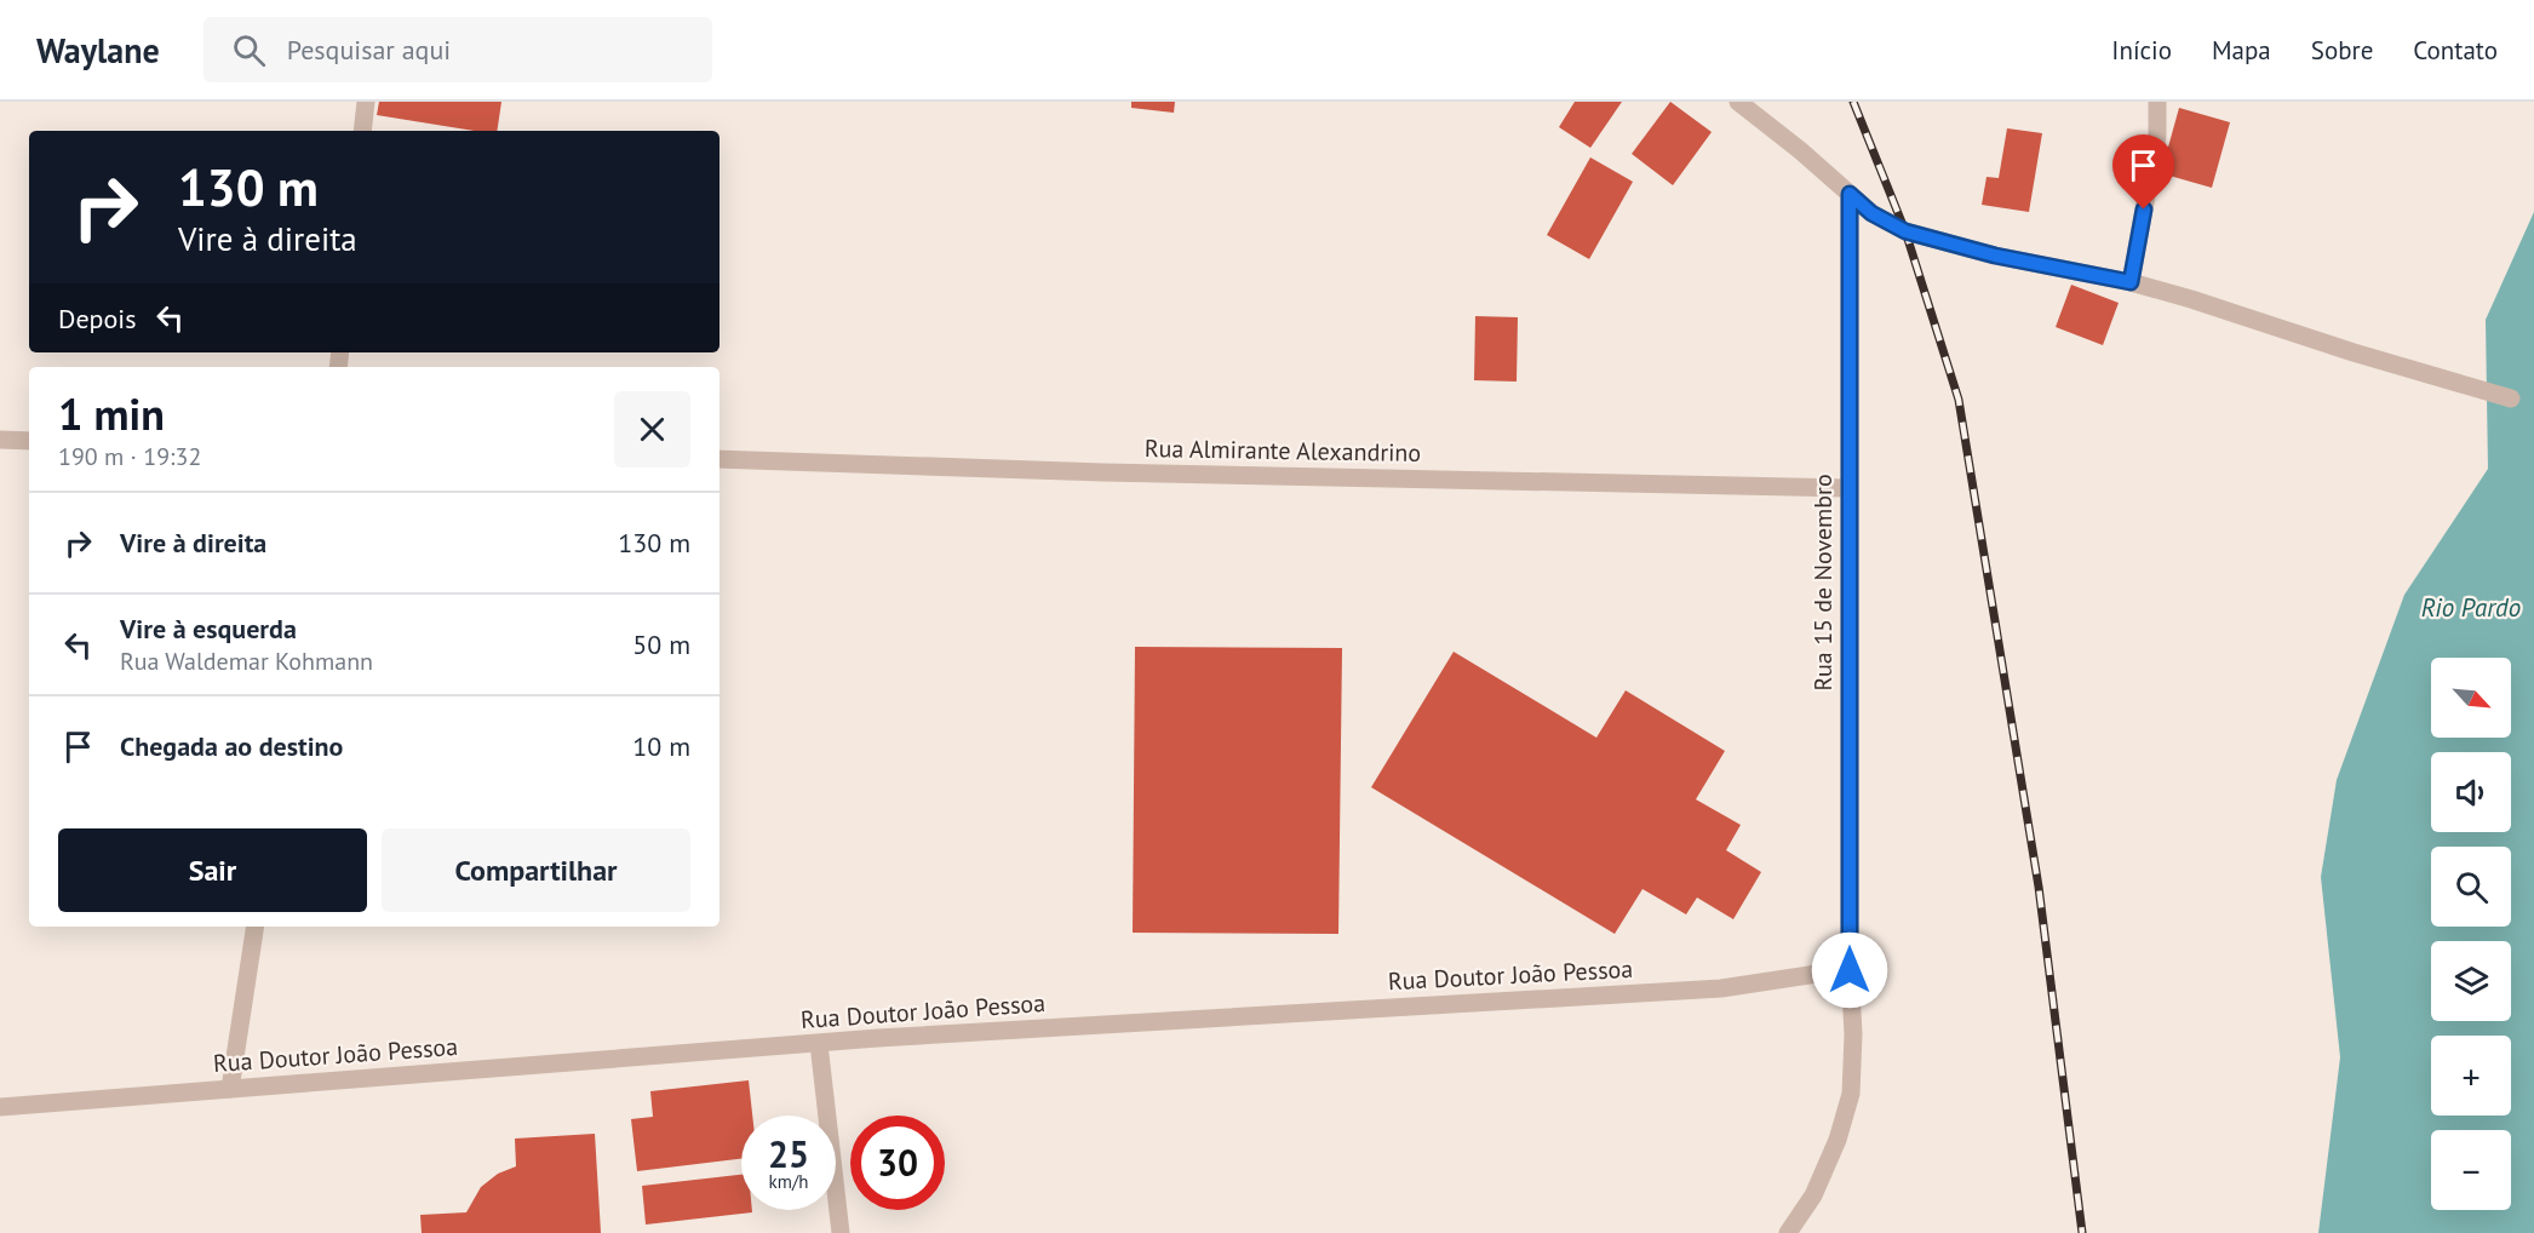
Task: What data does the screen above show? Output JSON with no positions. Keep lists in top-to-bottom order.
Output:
{
  "streets": {
    "street": ["Rua Almirante Alexandrino", "Rua 15 de Novembro", "Rua Doutor João Pessoa"]
  },
  "crossings": [
    ["Rua Almirante Alexandrino", "Rua 15 de Novembro"],
    ["Rua 15 de Novembro", "Rua Doutor João Pessoa"]
  ],
  "water": ["Rio Pardo"],
  "north": "bottom right",
  "page": {
    "header": "Waylane",
    "search": "Pesquisar aqui",
    "nav": [
      "Início",
      "Mapa",
      "Sobre",
      "Contato"
    ],
    "turn": ["130 m", "Vire à direita"],
    "then": "Depois",
    "heading": ["1 min", "190 m · 19:32"],
    "list": [
      {
        "name": "Vire à direita",
        "value": "130 m"
      },
      {
        "name": "Vire à esquerda",
        "note": "Rua Waldemar Kohmann",
        "value": "50 m"
      },
      {
        "name": "Chegada ao destino",
        "value": "10 m"
      }
    ],
    "map_buttons": ["+", "−"],
    "buttons": ["Sair", "Compartilhar"],
    "speed": "25 km/h",
    "limit": "30"
  }
}
